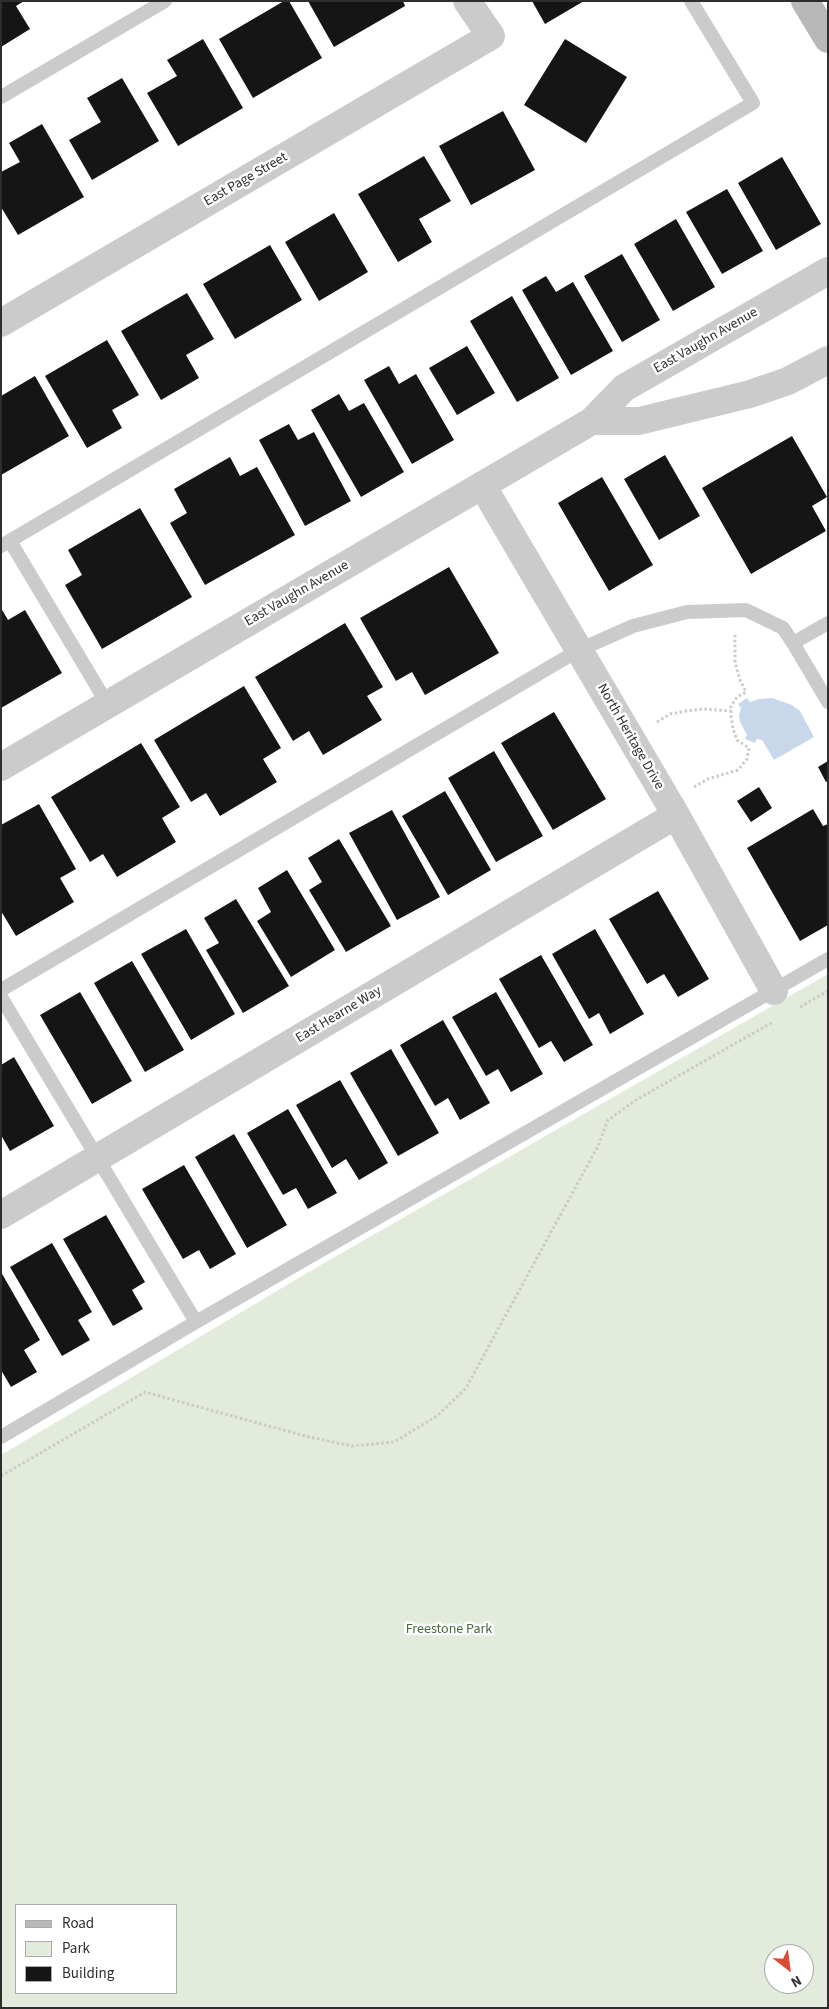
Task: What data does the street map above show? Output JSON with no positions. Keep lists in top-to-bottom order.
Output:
{
  "streets": {
    "street": [
      "East Page Street",
      "East Vaughn Avenue",
      "North Heritage Drive",
      "East Hearne Way"
    ]
  },
  "crossings": [
    ["East Vaughn Avenue", "North Heritage Drive"],
    ["North Heritage Drive", "East Hearne Way"]
  ],
  "parks": ["Freestone Park"],
  "legend": ["Road", "Park", "Building"],
  "north": "bottom right"
}
